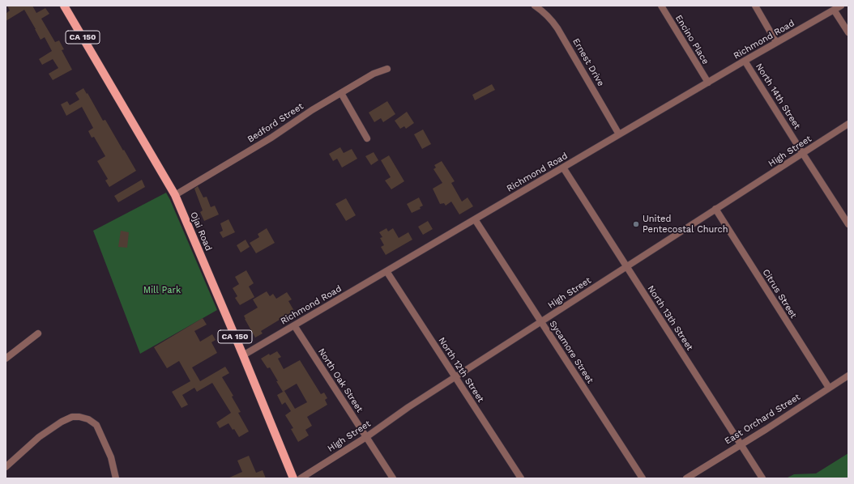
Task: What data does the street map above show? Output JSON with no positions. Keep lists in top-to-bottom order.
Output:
{
  "streets": {
    "main road": ["CA 150", "Ojai Road"],
    "street": [
      "Encino Place",
      "Richmond Road",
      "Ernest Drive",
      "North 14th Street",
      "Bedford Street",
      "High Street",
      "Citrus Street",
      "North 13th Street",
      "Sycamore Street",
      "North 12th Street",
      "North Oak Street",
      "East Orchard Street"
    ]
  },
  "crossings": [
    ["Encino Place", "Richmond Road"],
    ["Richmond Road", "Ernest Drive"],
    ["Richmond Road", "North 14th Street"],
    ["Richmond Road", "Ojai Road"],
    ["Richmond Road", "North 13th Street"],
    ["Richmond Road", "Sycamore Street"],
    ["Richmond Road", "North 12th Street"],
    ["Richmond Road", "North Oak Street"],
    ["North 14th Street", "High Street"],
    ["Bedford Street", "Ojai Road"],
    ["High Street", "Citrus Street"],
    ["High Street", "North 13th Street"],
    ["High Street", "Sycamore Street"],
    ["High Street", "North 12th Street"],
    ["High Street", "North Oak Street"],
    ["Citrus Street", "East Orchard Street"],
    ["North 13th Street", "East Orchard Street"]
  ],
  "parks": ["Mill Park"],
  "places": ["United Pentecostal Church"]
}
